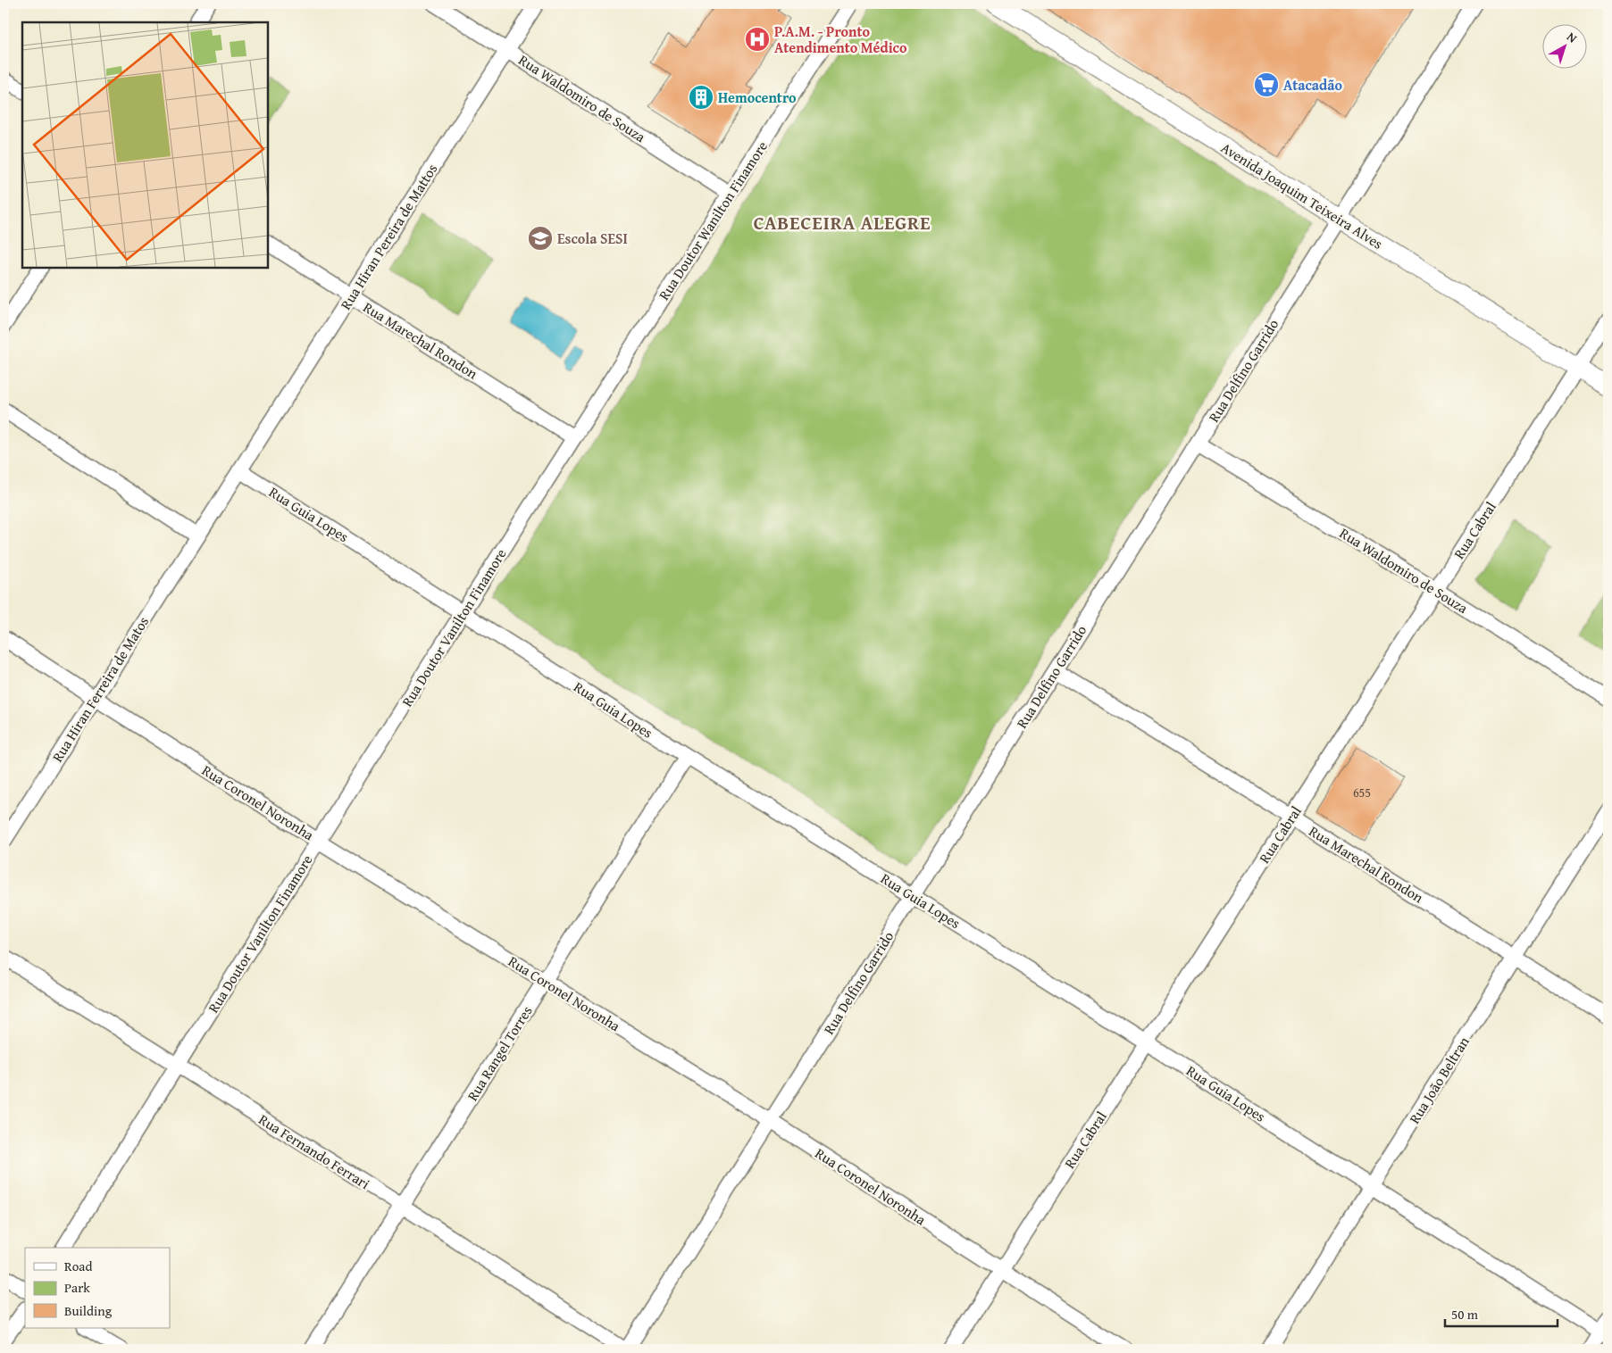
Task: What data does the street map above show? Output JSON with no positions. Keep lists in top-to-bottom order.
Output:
{
  "streets": {
    "street": [
      "Rua Waldomiro de Souza",
      "Avenida Joaquim Teixeira Alves",
      "Rua Doutor Wanilton Finamore",
      "Rua Hiran Pereira de Mattos",
      "Rua Marechal Rondon",
      "Rua Delfino Garrido",
      "Rua Guia Lopes",
      "Rua Cabral",
      "Rua Doutor Vanilton Finamore",
      "Rua Hiran Ferreira de Matos",
      "Rua Coronel Noronha",
      "Rua Rangel Torres",
      "Rua João Beltran",
      "Rua Fernando Ferrari"
    ]
  },
  "crossings": [
    ["Rua Waldomiro de Souza", "Rua Doutor Wanilton Finamore"],
    ["Rua Waldomiro de Souza", "Rua Hiran Pereira de Mattos"],
    ["Rua Waldomiro de Souza", "Rua Delfino Garrido"],
    ["Rua Waldomiro de Souza", "Rua Cabral"],
    ["Avenida Joaquim Teixeira Alves", "Rua Delfino Garrido"],
    ["Avenida Joaquim Teixeira Alves", "Rua Cabral"],
    ["Rua Doutor Wanilton Finamore", "Rua Marechal Rondon"],
    ["Rua Doutor Wanilton Finamore", "Rua Doutor Vanilton Finamore"],
    ["Rua Hiran Pereira de Mattos", "Rua Marechal Rondon"],
    ["Rua Hiran Pereira de Mattos", "Rua Guia Lopes"],
    ["Rua Hiran Pereira de Mattos", "Rua Hiran Ferreira de Matos"],
    ["Rua Marechal Rondon", "Rua Delfino Garrido"],
    ["Rua Marechal Rondon", "Rua Cabral"],
    ["Rua Marechal Rondon", "Rua Doutor Vanilton Finamore"],
    ["Rua Marechal Rondon", "Rua João Beltran"],
    ["Rua Delfino Garrido", "Rua Guia Lopes"],
    ["Rua Delfino Garrido", "Rua Coronel Noronha"],
    ["Rua Delfino Garrido", "Rua Fernando Ferrari"],
    ["Rua Guia Lopes", "Rua Cabral"],
    ["Rua Guia Lopes", "Rua Doutor Vanilton Finamore"],
    ["Rua Guia Lopes", "Rua Rangel Torres"],
    ["Rua Guia Lopes", "Rua João Beltran"],
    ["Rua Cabral", "Rua Coronel Noronha"],
    ["Rua Doutor Vanilton Finamore", "Rua Coronel Noronha"],
    ["Rua Doutor Vanilton Finamore", "Rua Fernando Ferrari"],
    ["Rua Hiran Ferreira de Matos", "Rua Coronel Noronha"],
    ["Rua Coronel Noronha", "Rua Rangel Torres"],
    ["Rua Rangel Torres", "Rua Fernando Ferrari"]
  ],
  "districts": ["CABECEIRA ALEGRE"],
  "places": {
    "hospital": ["P.A.M. - Pronto Atendimento Médico"],
    "supermarket": ["Atacadão"],
    "building": ["Hemocentro"],
    "school or university": ["Escola SESI"]
  },
  "house_numbers": ["655"],
  "legend": ["Road", "Park", "Building"],
  "scale_bar": "50 m",
  "north": "top right"
}
